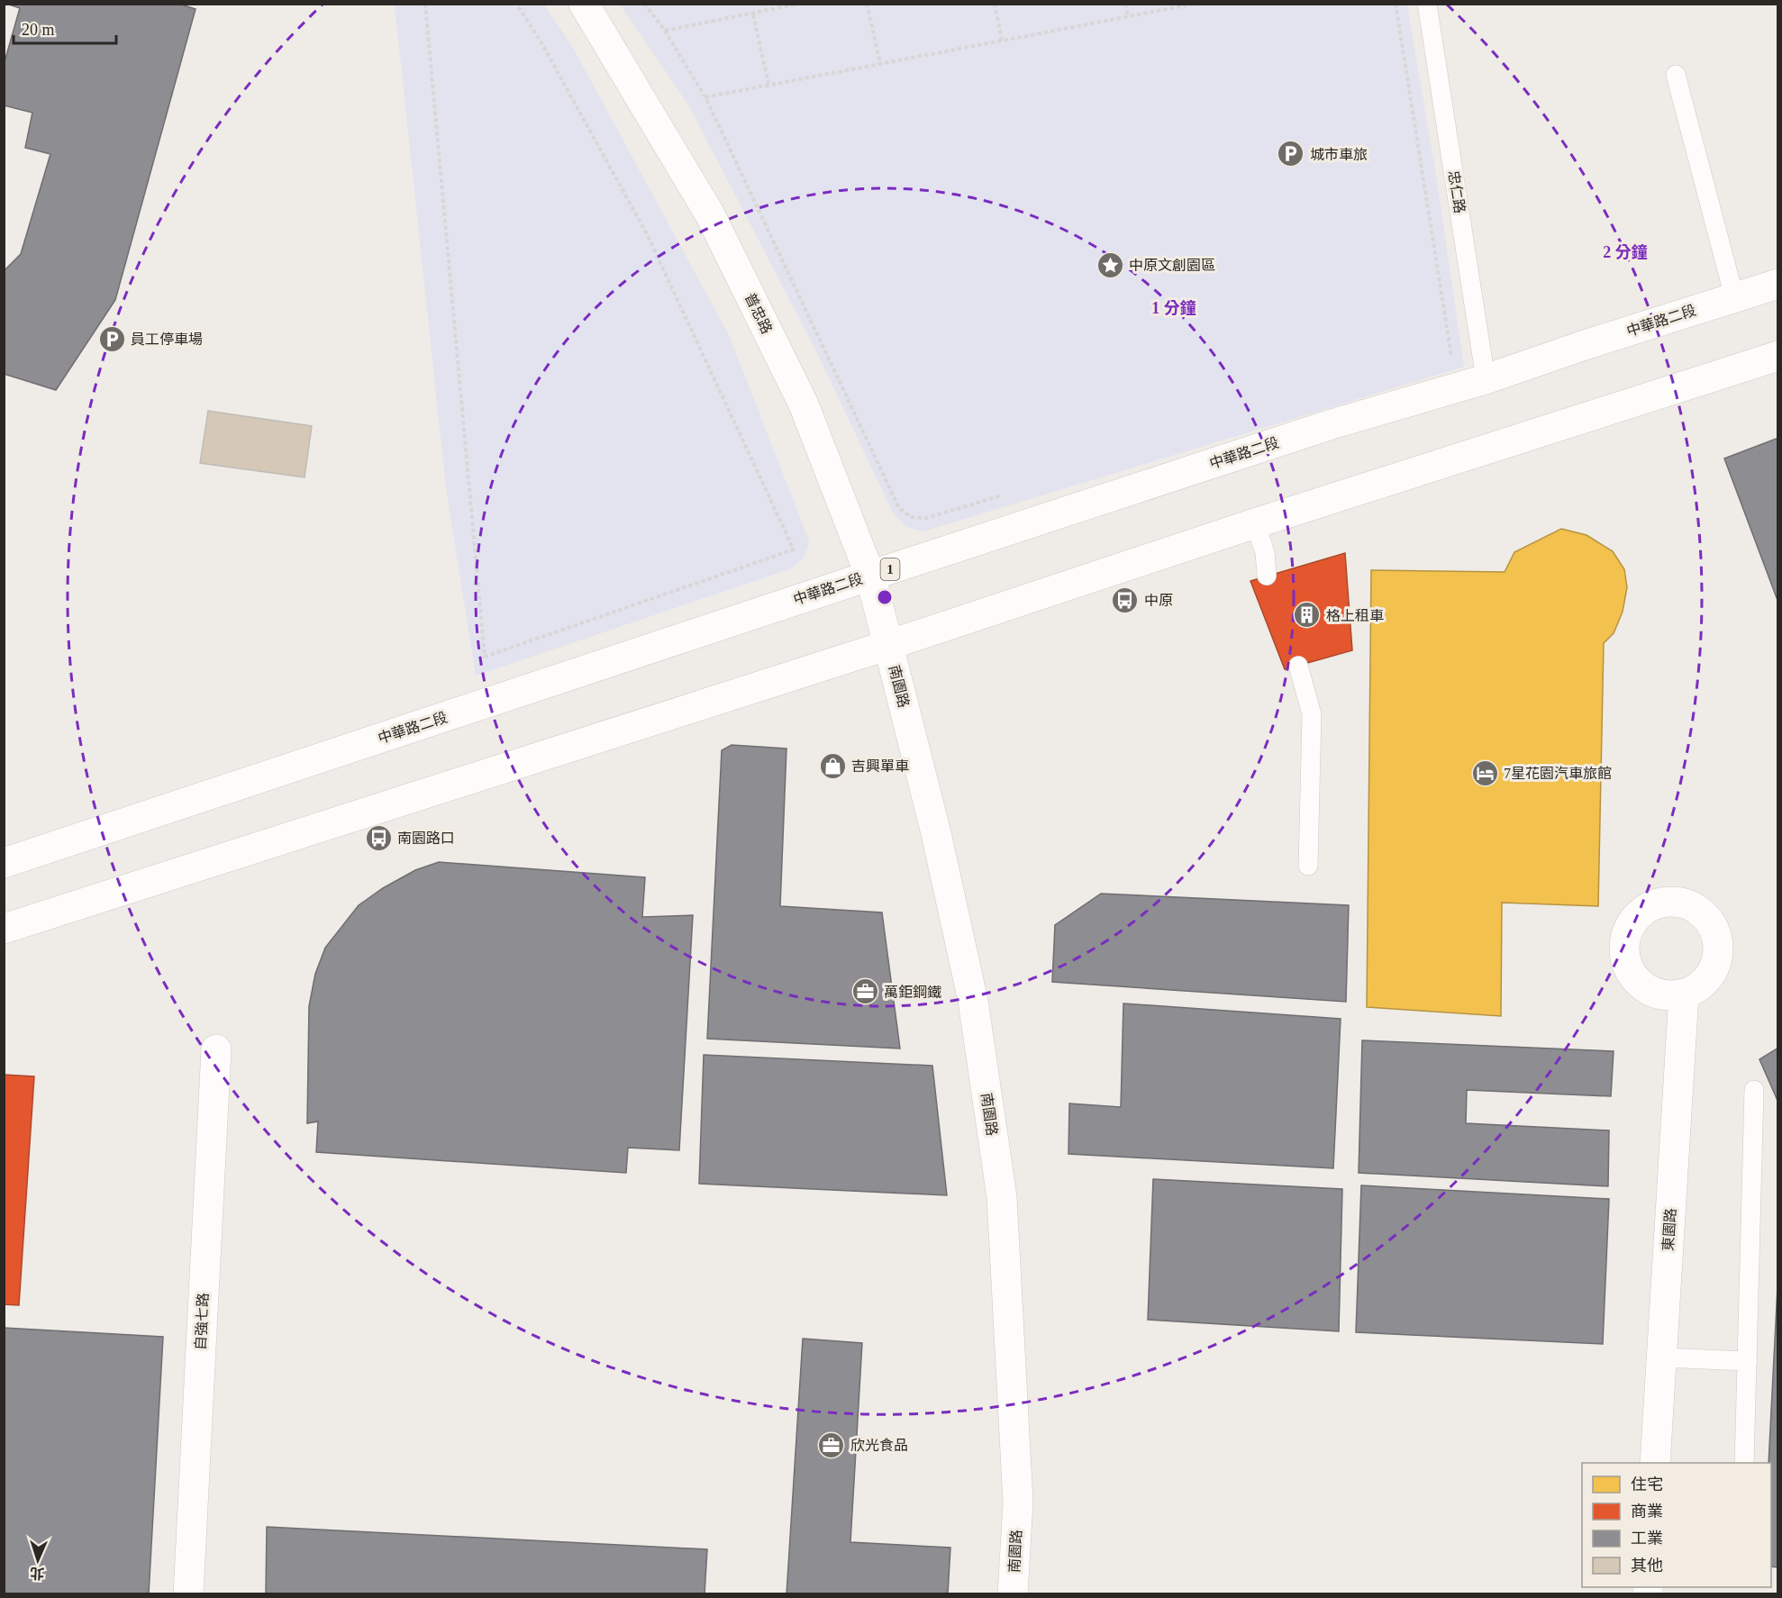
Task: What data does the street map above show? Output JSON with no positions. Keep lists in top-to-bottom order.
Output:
{
  "streets": {
    "main road": [
      "普忠路",
      "中華路二段",
      "1",
      "南園路",
      "東園路",
      "自強七路"
    ],
    "lane": ["忠仁路"]
  },
  "crossings": [
    ["忠仁路", "中華路二段"],
    ["普忠路", "中華路二段"],
    ["普忠路", "南園路"]
  ],
  "places": {
    "parking": ["城市車旅", "員工停車場"],
    "place": ["中原文創園區"],
    "bus stop": ["中原", "南園路口"],
    "building": ["格上租車"],
    "shop": ["吉興單車"],
    "hotel": ["7星花園汽車旅館"],
    "office": ["萬鉅鋼鐵", "欣光食品"]
  },
  "legend": [
    "住宅",
    "商業",
    "工業",
    "其他"
  ],
  "scale_bar": "20 m",
  "north": "bottom",
  "rings": ["2 分鐘", "1 分鐘"]
}
